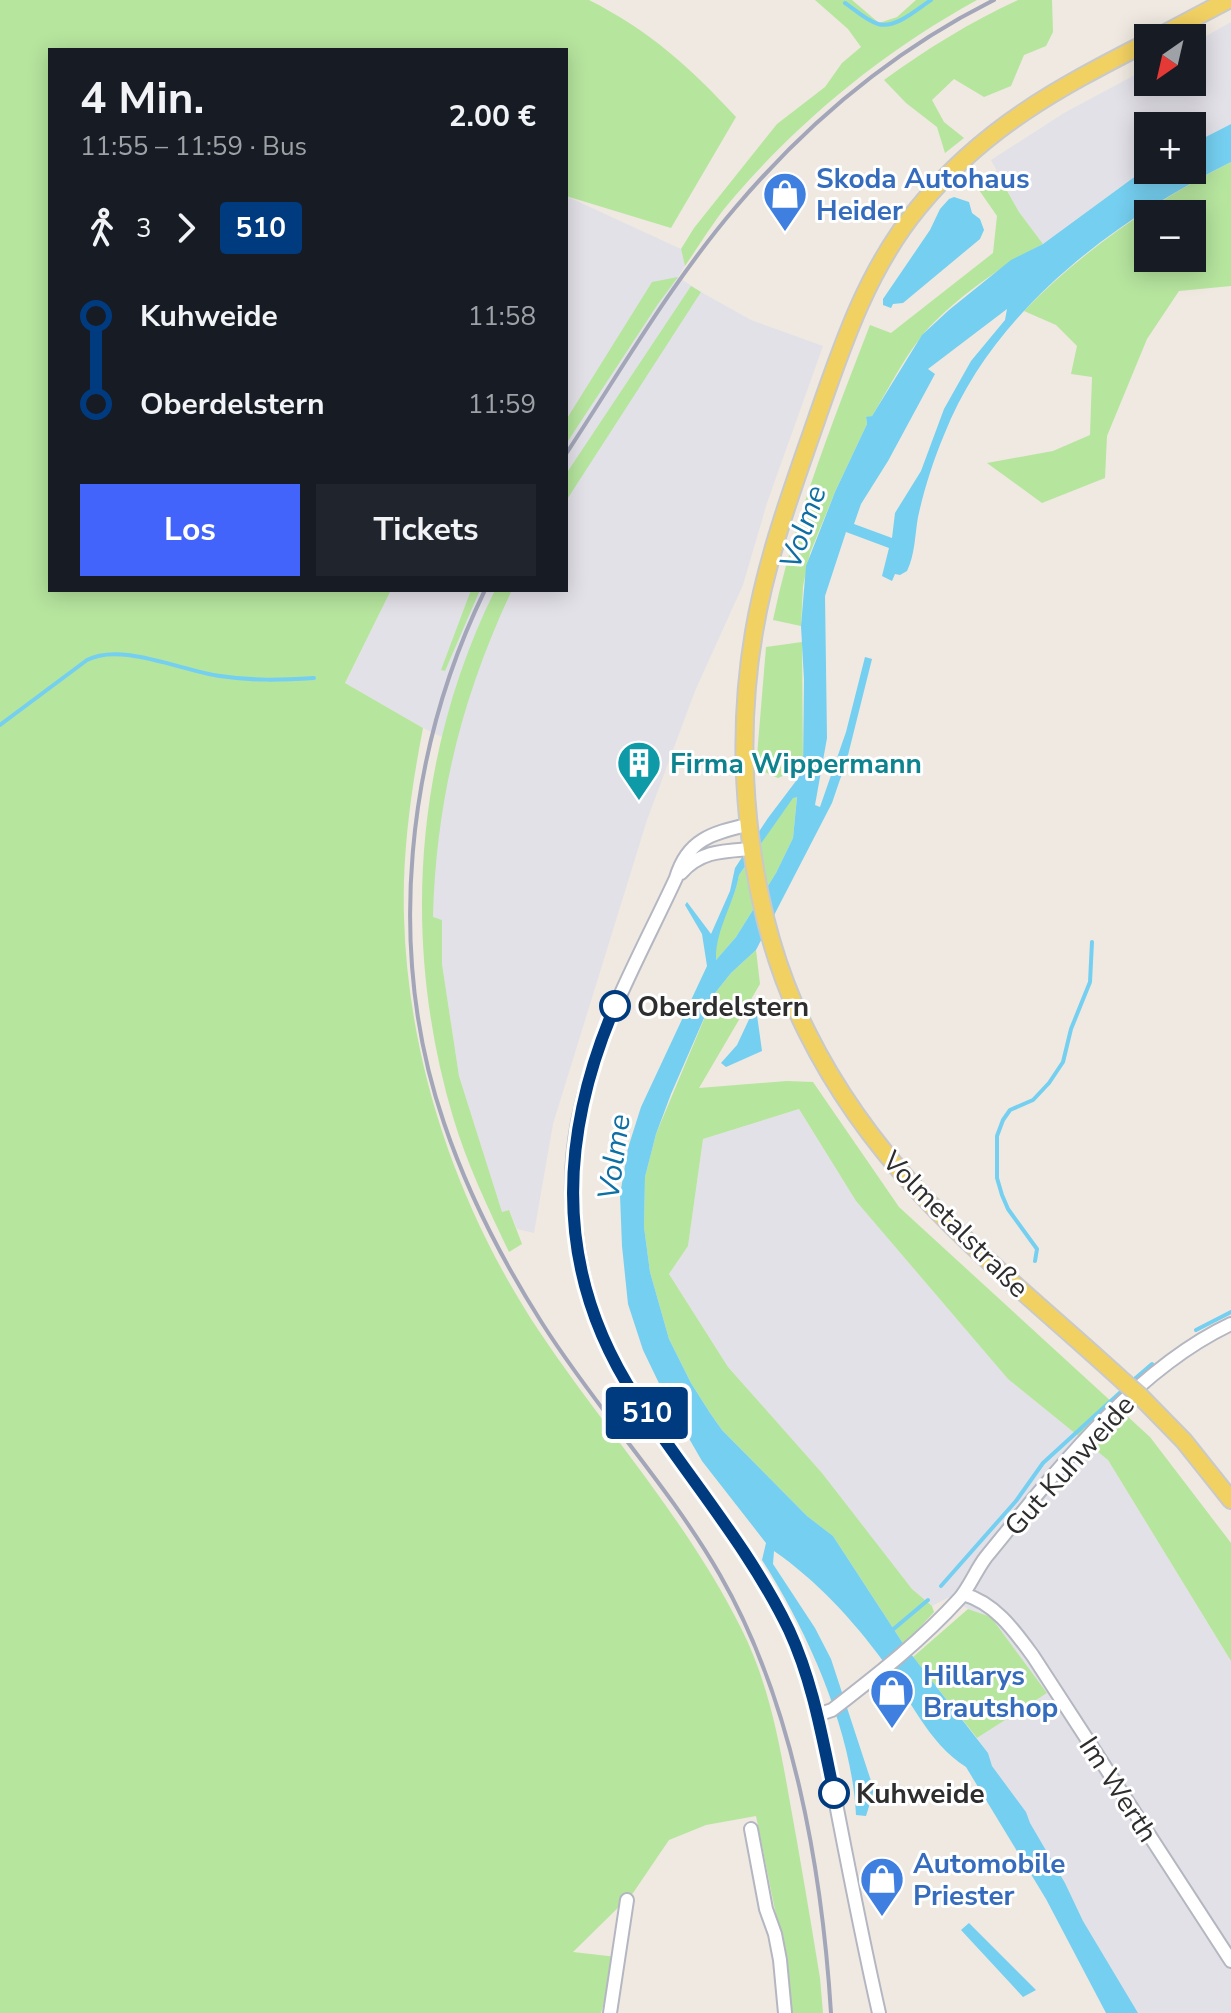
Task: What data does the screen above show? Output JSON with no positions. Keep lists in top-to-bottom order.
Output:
{
  "streets": {
    "main road": ["Volmetalstraße"],
    "street": ["Gut Kuhweide", "Im Werth"]
  },
  "crossings": [
    ["Gut Kuhweide", "Im Werth"]
  ],
  "water": ["Volme"],
  "places": {
    "shop": ["Skoda Autohaus Heider", "Hillarys Brautshop", "Automobile Priester"],
    "building": ["Firma Wippermann"],
    "other": ["Oberdelstern", "Kuhweide"]
  },
  "lines": ["bus line 510"],
  "north": "bottom left",
  "page": {
    "on_map": "510",
    "map_buttons": ["+", "−"],
    "heading": ["4 Min.", "11:55 – 11:59 · Bus", "2.00 €"],
    "legs": ["3", "510"],
    "list": [
      {
        "name": "Kuhweide",
        "value": "11:58"
      },
      {
        "name": "Oberdelstern",
        "value": "11:59"
      }
    ],
    "buttons": ["Los", "Tickets"]
  }
}
